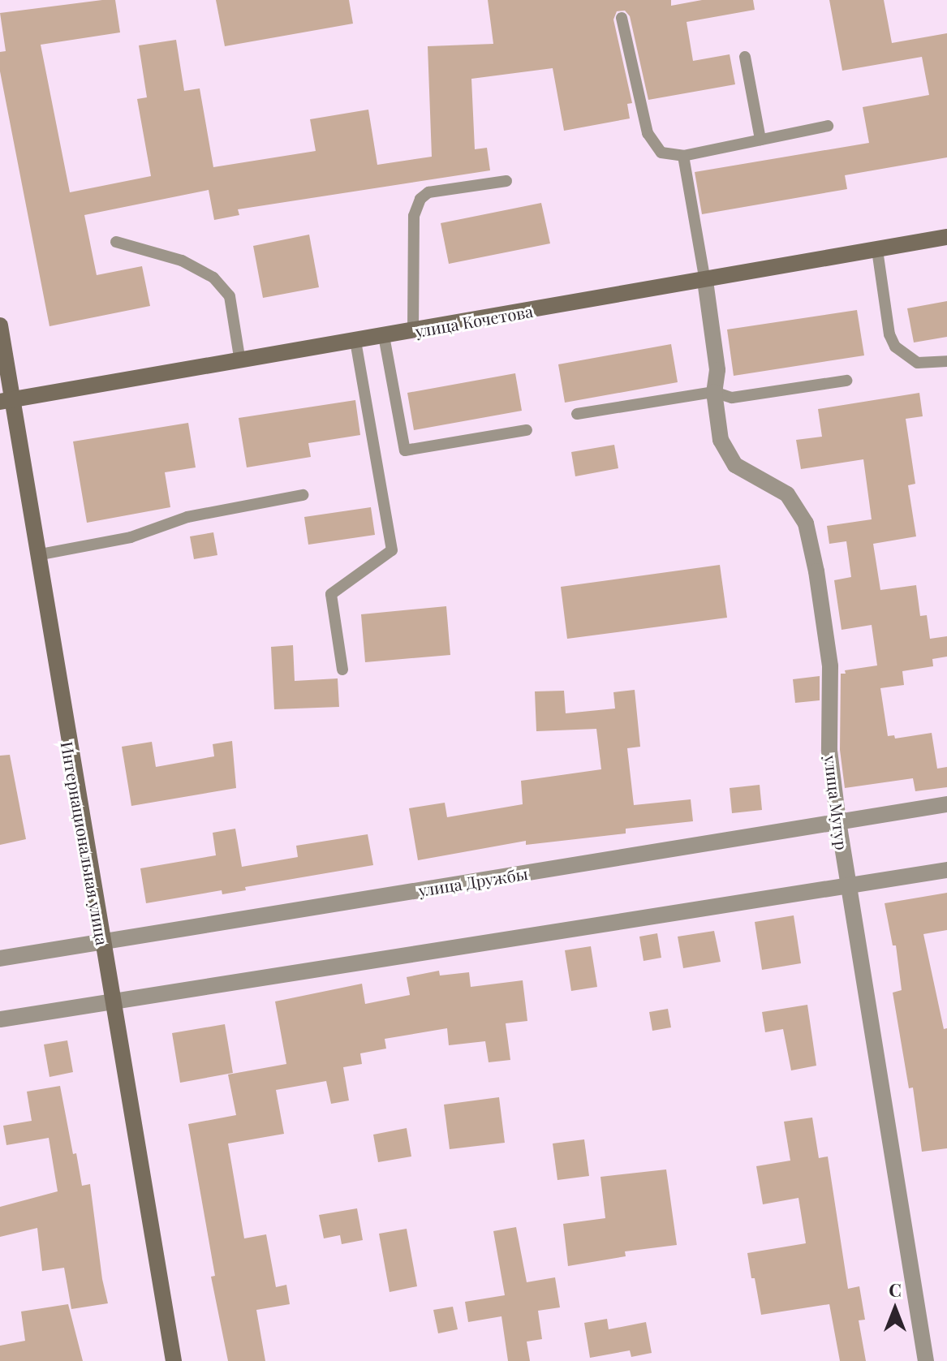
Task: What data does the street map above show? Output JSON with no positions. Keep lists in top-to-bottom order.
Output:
{
  "streets": {
    "street": [
      "улица Кочетова",
      "улица Мугур",
      "Интернациональная улица",
      "улица Дружбы"
    ]
  },
  "crossings": [
    ["улица Кочетова", "улица Мугур"],
    ["улица Кочетова", "Интернациональная улица"],
    ["улица Мугур", "улица Дружбы"],
    ["Интернациональная улица", "улица Дружбы"]
  ],
  "north": "top"
}
